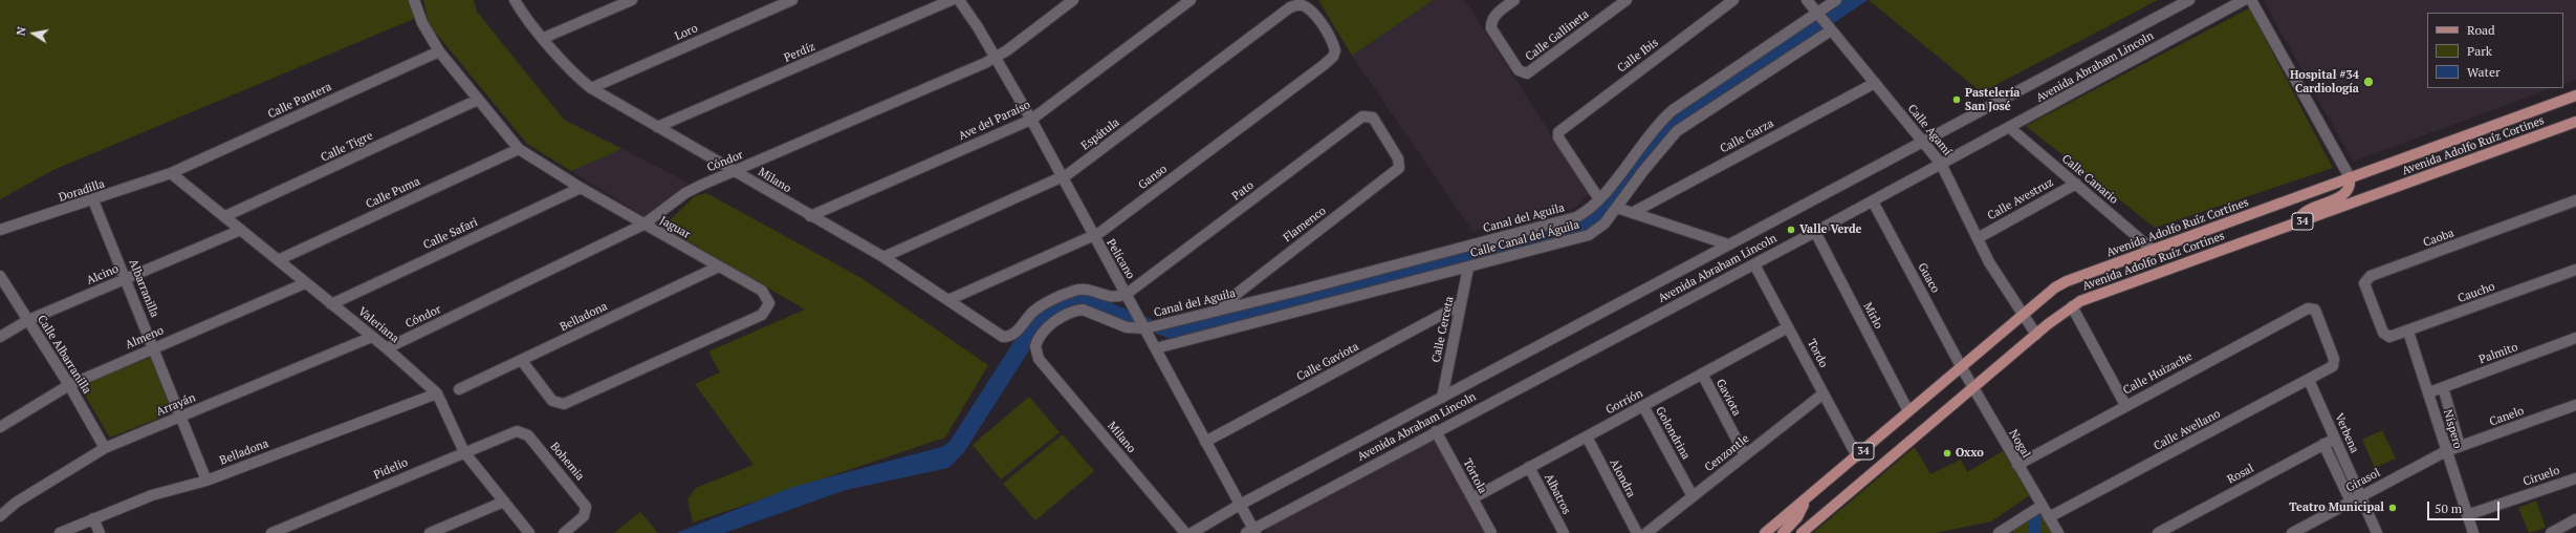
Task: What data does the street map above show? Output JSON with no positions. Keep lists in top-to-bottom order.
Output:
{
  "streets": {
    "main road": ["Avenida Adolfo Ruíz Cortines", "34", "Avenida Adolfo Ruíz Cortínes"],
    "street": [
      "Loro",
      "Calle Gallineta",
      "Perdíz",
      "Calle Ibis",
      "Avenida Abraham Lincoln",
      "Calle Pantera",
      "Ave del Paraíso",
      "Calle Agamí",
      "Espátula",
      "Calle Garza",
      "Calle Tigre",
      "Cóndor",
      "Ganso",
      "Calle Canario",
      "Milano",
      "Doradilla",
      "Pato",
      "Calle Puma",
      "Calle Avestruz",
      "Canal del Aguila",
      "Flamenco",
      "Jaguar",
      "Calle Safari",
      "Caoba",
      "Calle Canal del Águila",
      "Pelícano",
      "Alcino",
      "Guaco",
      "Albarranilla",
      "Caucho",
      "Mirlo",
      "Belladona",
      "Valeriana",
      "Calle Cerceta",
      "Almeno",
      "Tordo",
      "Palmito",
      "Calle Albarranilla",
      "Calle Gaviota",
      "Calle Huizache",
      "Gaviota",
      "Gorrión",
      "Arrayán",
      "Canelo",
      "Níspero",
      "Calle Avellano",
      "Golondrina",
      "Verbena",
      "Nogal",
      "Cenzontle",
      "Bohemia",
      "Pidelio",
      "Rosal",
      "Tórtola",
      "Ciruelo",
      "Alondra",
      "Girasol",
      "Albatros"
    ]
  },
  "crossings": [
    ["Loro", "Milano"],
    ["Perdíz", "Milano"],
    ["Calle Ibis", "Canal del Aguila"],
    ["Avenida Abraham Lincoln", "Calle Agamí"],
    ["Avenida Abraham Lincoln", "Calle Canario"],
    ["Avenida Abraham Lincoln", "Pelícano"],
    ["Avenida Abraham Lincoln", "Guaco"],
    ["Avenida Abraham Lincoln", "Mirlo"],
    ["Avenida Abraham Lincoln", "Tordo"],
    ["Avenida Abraham Lincoln", "Tórtola"],
    ["Calle Pantera", "Doradilla"],
    ["Calle Pantera", "Jaguar"],
    ["Calle Pantera", "Valeriana"],
    ["Ave del Paraíso", "Milano"],
    ["Ave del Paraíso", "Pelícano"],
    ["Calle Agamí", "Calle Garza"],
    ["Calle Agamí", "Avenida Adolfo Ruíz Cortines"],
    ["Calle Agamí", "Calle Avestruz"],
    ["Calle Agamí", "Canal del Aguila"],
    ["Calle Agamí", "34"],
    ["Calle Agamí", "Avenida Adolfo Ruíz Cortínes"],
    ["Calle Agamí", "Calle Canal del Águila"],
    ["Espátula", "Ganso"],
    ["Espátula", "Milano"],
    ["Espátula", "Pelícano"],
    ["Avenida Adolfo Ruíz Cortines", "Avenida Adolfo Ruíz Cortínes"],
    ["Avenida Adolfo Ruíz Cortines", "Nogal"],
    ["Calle Tigre", "Jaguar"],
    ["Calle Tigre", "Valeriana"],
    ["Cóndor", "Milano"],
    ["Cóndor", "Jaguar"],
    ["Cóndor", "Pelícano"],
    ["Cóndor", "Valeriana"],
    ["Ganso", "Milano"],
    ["Ganso", "Pelícano"],
    ["Calle Canario", "Calle Avestruz"],
    ["Calle Canario", "Avenida Adolfo Ruíz Cortínes"],
    ["Milano", "Pato"],
    ["Milano", "Canal del Aguila"],
    ["Milano", "Pelícano"],
    ["Doradilla", "Albarranilla"],
    ["Doradilla", "Valeriana"],
    ["Pato", "Flamenco"],
    ["Pato", "Pelícano"],
    ["Calle Puma", "Jaguar"],
    ["Calle Puma", "Valeriana"],
    ["Canal del Aguila", "Flamenco"],
    ["Canal del Aguila", "Pelícano"],
    ["34", "Avenida Adolfo Ruíz Cortínes"],
    ["34", "Guaco"],
    ["34", "Mirlo"],
    ["34", "Tordo"],
    ["34", "Nogal"],
    ["Jaguar", "Calle Safari"],
    ["Jaguar", "Belladona"],
    ["Calle Safari", "Valeriana"],
    ["Caoba", "Caucho"],
    ["Calle Canal del Águila", "Pelícano"],
    ["Calle Canal del Águila", "Calle Cerceta"],
    ["Pelícano", "Calle Gaviota"],
    ["Alcino", "Albarranilla"],
    ["Alcino", "Valeriana"],
    ["Alcino", "Calle Albarranilla"],
    ["Guaco", "Nogal"],
    ["Albarranilla", "Belladona"],
    ["Albarranilla", "Almeno"],
    ["Albarranilla", "Arrayán"],
    ["Caucho", "Níspero"],
    ["Belladona", "Valeriana"],
    ["Valeriana", "Almeno"],
    ["Valeriana", "Arrayán"],
    ["Valeriana", "Pidelio"],
    ["Calle Cerceta", "Calle Gaviota"],
    ["Almeno", "Calle Albarranilla"],
    ["Tordo", "Gorrión"],
    ["Tordo", "Cenzontle"],
    ["Palmito", "Níspero"],
    ["Calle Albarranilla", "Arrayán"],
    ["Calle Huizache", "Calle Avellano"],
    ["Calle Huizache", "Nogal"],
    ["Gaviota", "Gorrión"],
    ["Gaviota", "Cenzontle"],
    ["Gorrión", "Golondrina"],
    ["Gorrión", "Tórtola"],
    ["Gorrión", "Alondra"],
    ["Gorrión", "Albatros"],
    ["Canelo", "Níspero"],
    ["Canelo", "Girasol"],
    ["Níspero", "Ciruelo"],
    ["Níspero", "Girasol"],
    ["Calle Avellano", "Verbena"],
    ["Calle Avellano", "Nogal"],
    ["Golondrina", "Cenzontle"],
    ["Verbena", "Rosal"],
    ["Verbena", "Girasol"],
    ["Bohemia", "Pidelio"]
  ],
  "places": [
    "Hospital #34 Cardiología",
    "Pastelería San José",
    "Valle Verde",
    "Oxxo",
    "Teatro Municipal"
  ],
  "legend": ["Road", "Park", "Water"],
  "scale_bar": "50 m",
  "north": "left"
}
